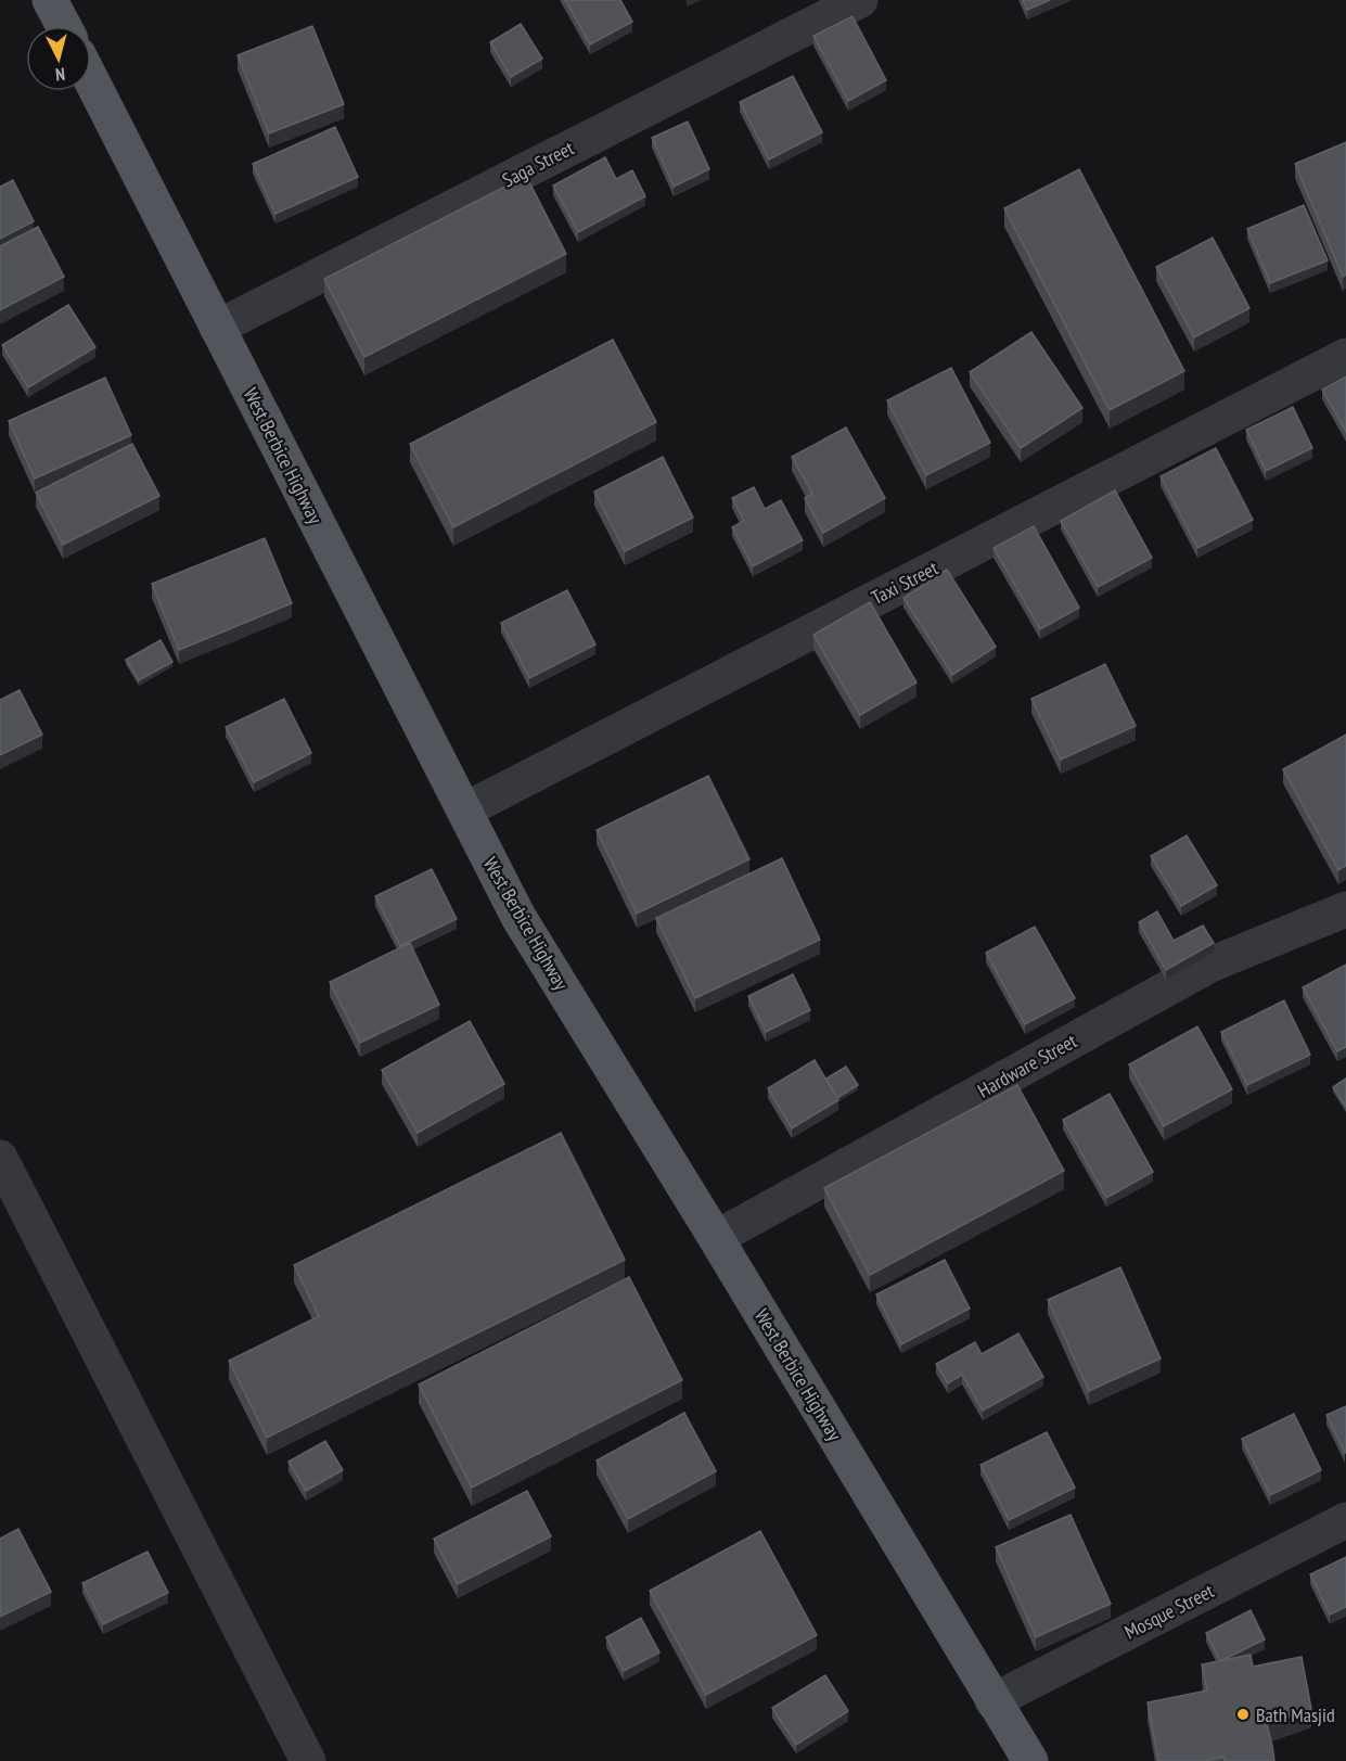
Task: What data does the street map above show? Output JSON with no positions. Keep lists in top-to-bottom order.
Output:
{
  "streets": {
    "main road": ["West Berbice Highway"],
    "street": [
      "Saga Street",
      "Taxi Street",
      "Hardware Street",
      "Mosque Street"
    ]
  },
  "crossings": [
    ["Saga Street", "West Berbice Highway"],
    ["West Berbice Highway", "Taxi Street"],
    ["West Berbice Highway", "Hardware Street"],
    ["West Berbice Highway", "Mosque Street"]
  ],
  "places": ["Bath Masjid"],
  "north": "bottom"
}
